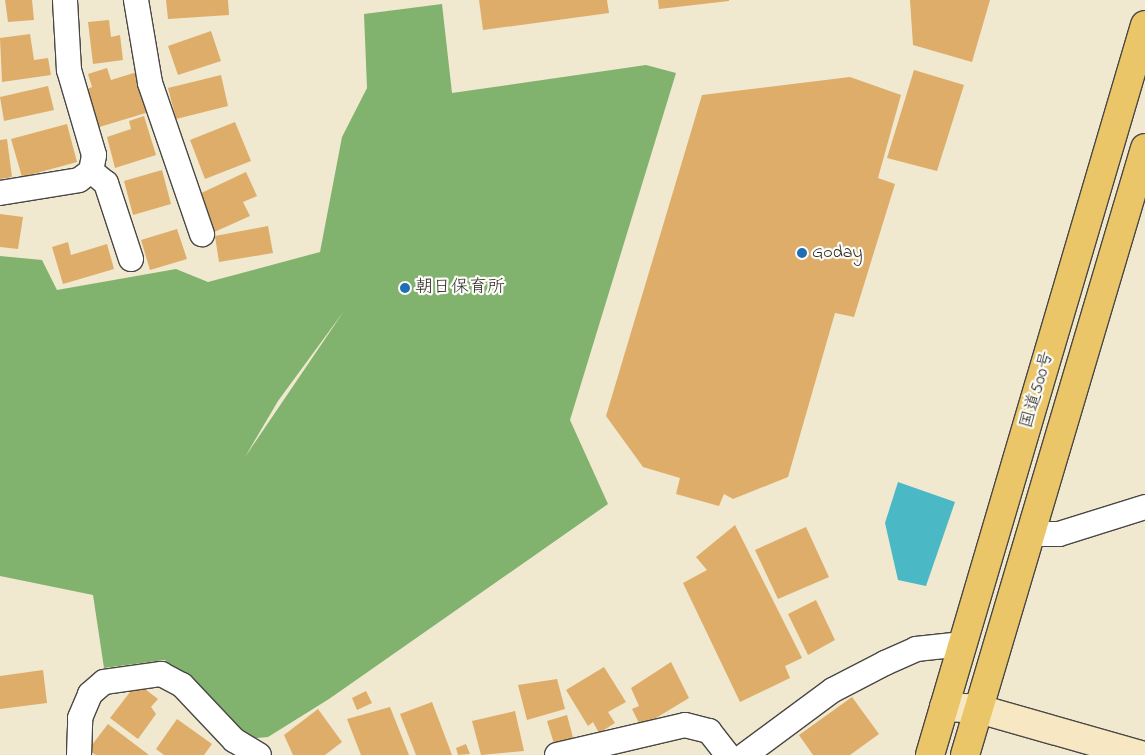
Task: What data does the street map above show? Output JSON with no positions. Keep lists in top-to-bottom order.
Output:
{
  "streets": {
    "highway": ["国道500号"]
  },
  "places": ["Goday", "朝日保育所"]
}
